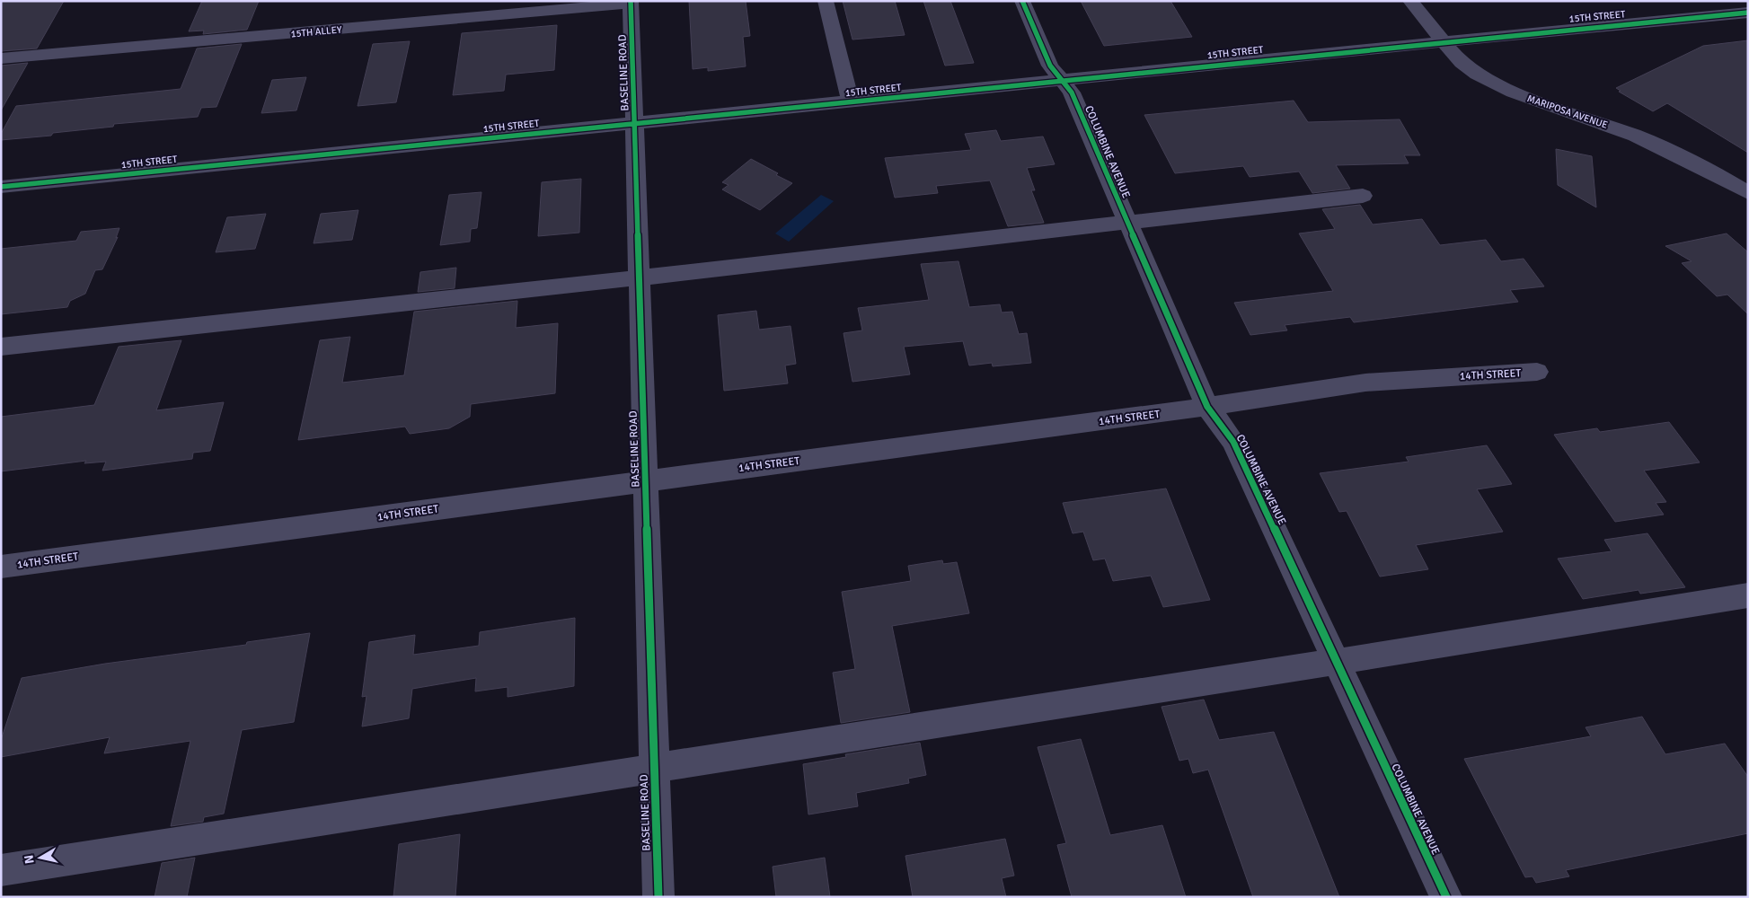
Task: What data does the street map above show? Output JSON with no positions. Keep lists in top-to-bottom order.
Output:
{
  "streets": {
    "street": [
      "15TH STREET",
      "15TH ALLEY",
      "BASELINE ROAD",
      "MARIPOSA AVENUE",
      "COLUMBINE AVENUE",
      "14TH STREET"
    ]
  },
  "crossings": [
    ["15TH STREET", "BASELINE ROAD"],
    ["15TH STREET", "MARIPOSA AVENUE"],
    ["15TH STREET", "COLUMBINE AVENUE"],
    ["15TH ALLEY", "BASELINE ROAD"],
    ["BASELINE ROAD", "14TH STREET"],
    ["COLUMBINE AVENUE", "14TH STREET"]
  ],
  "north": "left"
}
